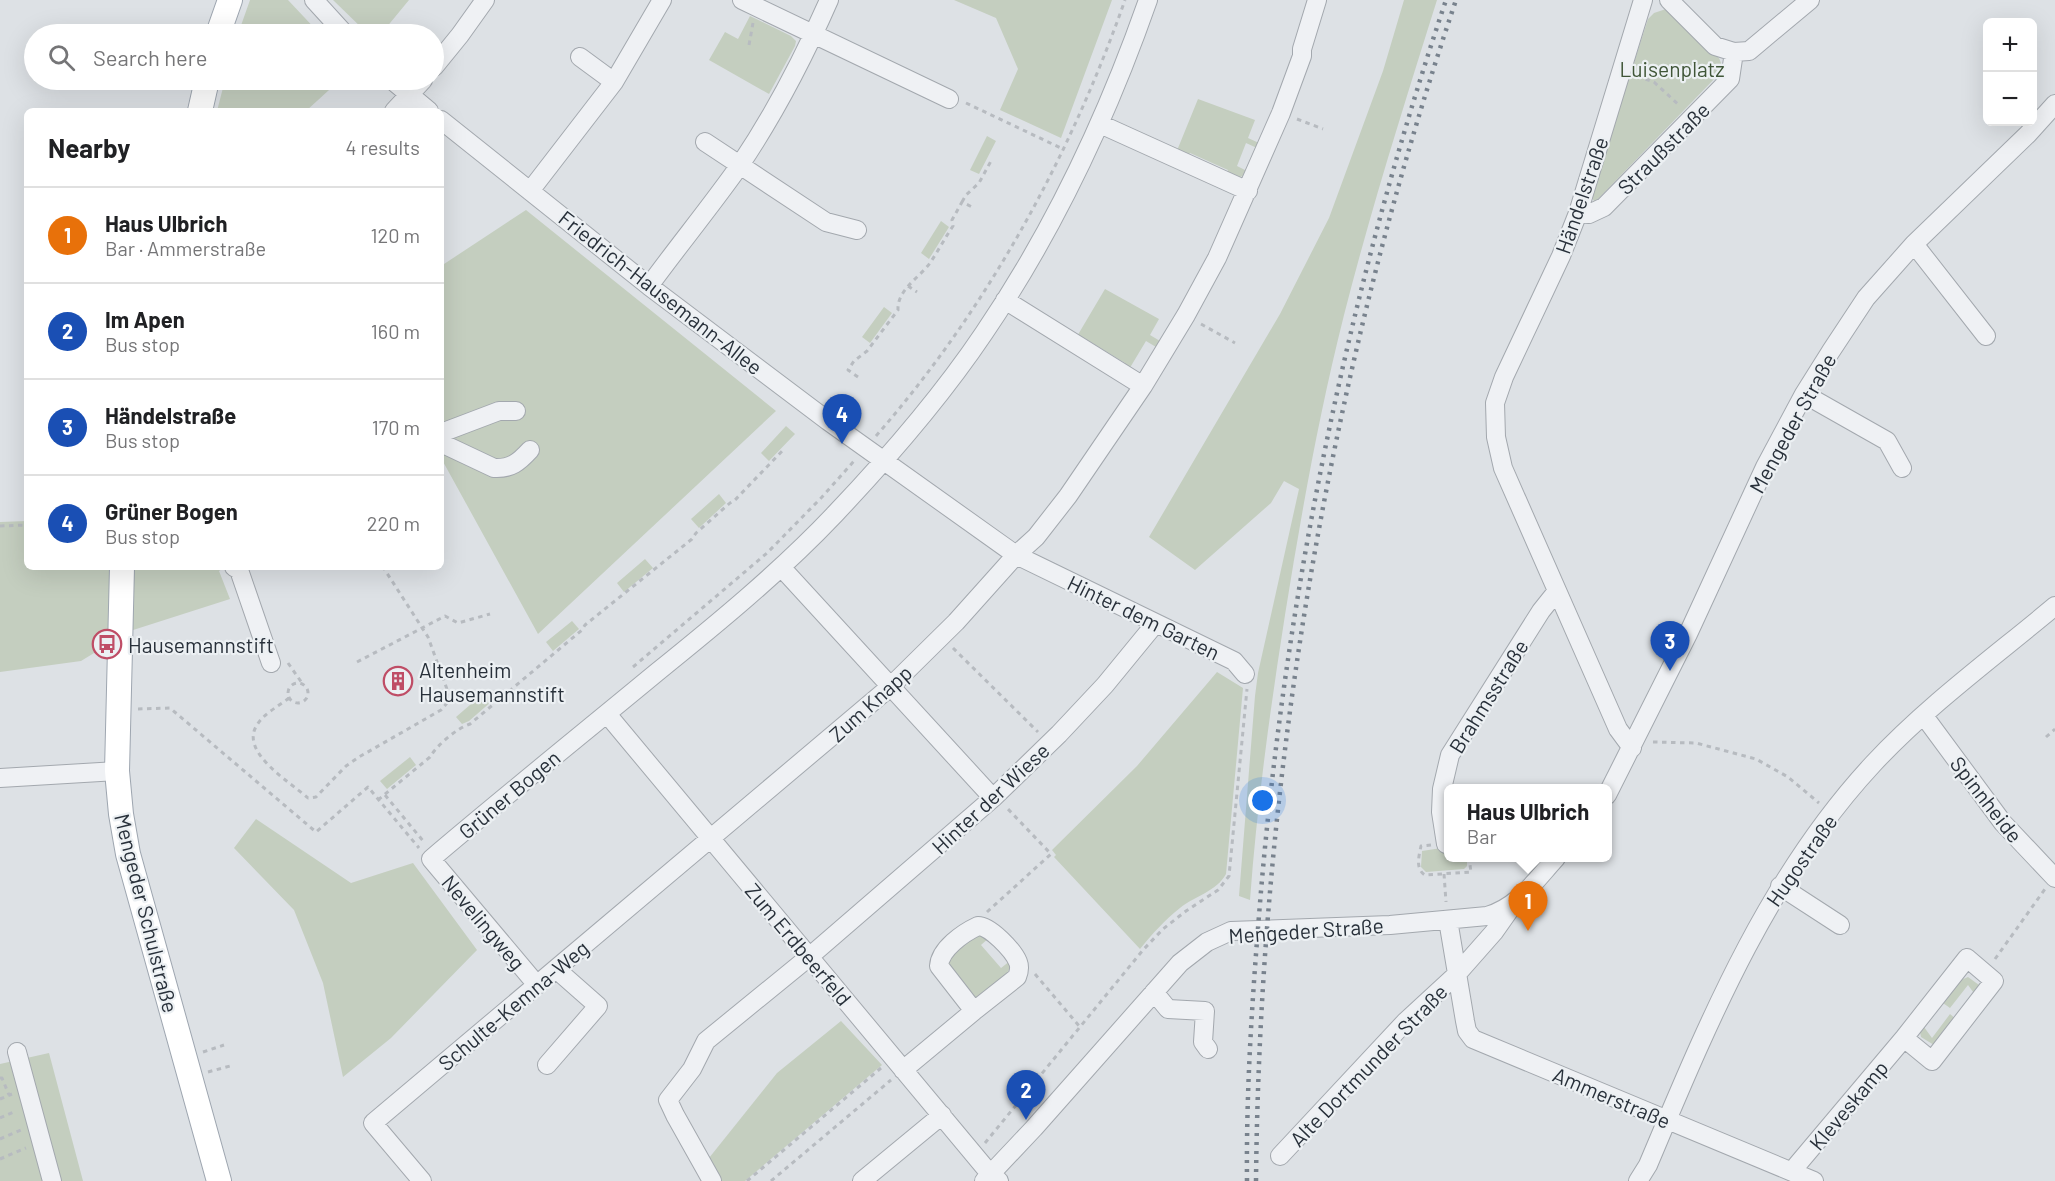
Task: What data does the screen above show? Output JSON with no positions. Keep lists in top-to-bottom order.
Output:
{
  "streets": {
    "main road": ["Mengeder Schulstraße"],
    "street": [
      "Straußstraße",
      "Händelstraße",
      "Friedrich-Hausemann-Allee",
      "Mengeder Straße",
      "Hinter dem Garten",
      "Brahmsstraße",
      "Zum Knapp",
      "Grüner Bogen",
      "Hinter der Wiese",
      "Spinnheide",
      "Hugostraße",
      "Nevelingweg",
      "Zum Erdbeerfeld",
      "Schulte-Kemna-Weg",
      "Alte Dortmunder Straße",
      "Ammerstraße",
      "Kleveskamp"
    ]
  },
  "crossings": [
    ["Straußstraße", "Händelstraße"],
    ["Händelstraße", "Mengeder Straße"],
    ["Händelstraße", "Brahmsstraße"],
    ["Friedrich-Hausemann-Allee", "Hinter dem Garten"],
    ["Friedrich-Hausemann-Allee", "Grüner Bogen"],
    ["Mengeder Straße", "Zum Erdbeerfeld"],
    ["Mengeder Straße", "Ammerstraße"],
    ["Hinter dem Garten", "Zum Knapp"],
    ["Hinter dem Garten", "Grüner Bogen"],
    ["Hinter dem Garten", "Hinter der Wiese"],
    ["Zum Knapp", "Zum Erdbeerfeld"],
    ["Zum Knapp", "Schulte-Kemna-Weg"],
    ["Grüner Bogen", "Nevelingweg"],
    ["Grüner Bogen", "Zum Erdbeerfeld"],
    ["Hinter der Wiese", "Zum Erdbeerfeld"],
    ["Spinnheide", "Hugostraße"],
    ["Hugostraße", "Ammerstraße"],
    ["Nevelingweg", "Schulte-Kemna-Weg"],
    ["Zum Erdbeerfeld", "Schulte-Kemna-Weg"],
    ["Alte Dortmunder Straße", "Ammerstraße"],
    ["Ammerstraße", "Kleveskamp"]
  ],
  "parks": ["Luisenplatz"],
  "places": {
    "bus stop": ["Hausemannstift"],
    "building": ["Altenheim Hausemannstift"]
  },
  "page": {
    "map_buttons": ["+", "−"],
    "search": "Search here",
    "heading": ["Nearby", "4 results"],
    "list": [
      {
        "mark": "1",
        "name": "Haus Ulbrich",
        "note": "Bar · Ammerstraße",
        "value": "120 m"
      },
      {
        "mark": "2",
        "name": "Im Apen",
        "note": "Bus stop",
        "value": "160 m"
      },
      {
        "mark": "3",
        "name": "Händelstraße",
        "note": "Bus stop",
        "value": "170 m"
      },
      {
        "mark": "4",
        "name": "Grüner Bogen",
        "note": "Bus stop",
        "value": "220 m"
      }
    ],
    "pins": [
      "4",
      "3",
      "1",
      "2"
    ],
    "popup": ["Haus Ulbrich", "Bar"]
  }
}
